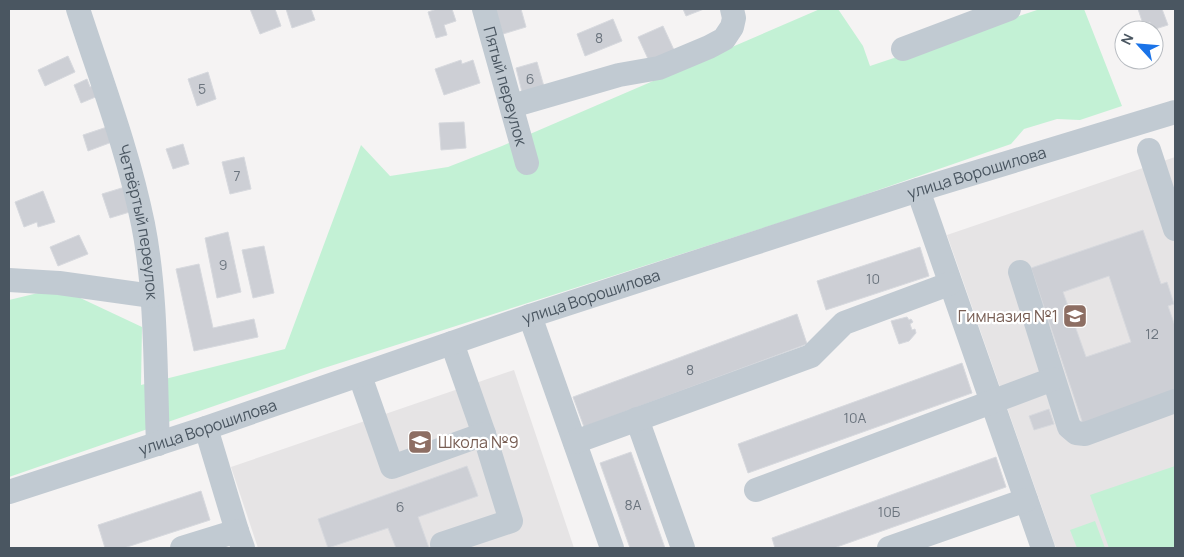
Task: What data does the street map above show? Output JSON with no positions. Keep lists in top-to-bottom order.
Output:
{
  "streets": {
    "street": ["Пятый переулок", "улица Ворошилова", "Четвёртый переулок"]
  },
  "crossings": [
    ["улица Ворошилова", "Четвёртый переулок"]
  ],
  "places": {
    "school or university": ["Гимназия №1", "Школа №9"]
  },
  "house_numbers": [
    "8",
    "6",
    "5",
    "7",
    "9",
    "10",
    "12",
    "8",
    "10А",
    "8А",
    "6",
    "10Б"
  ],
  "north": "top left"
}
